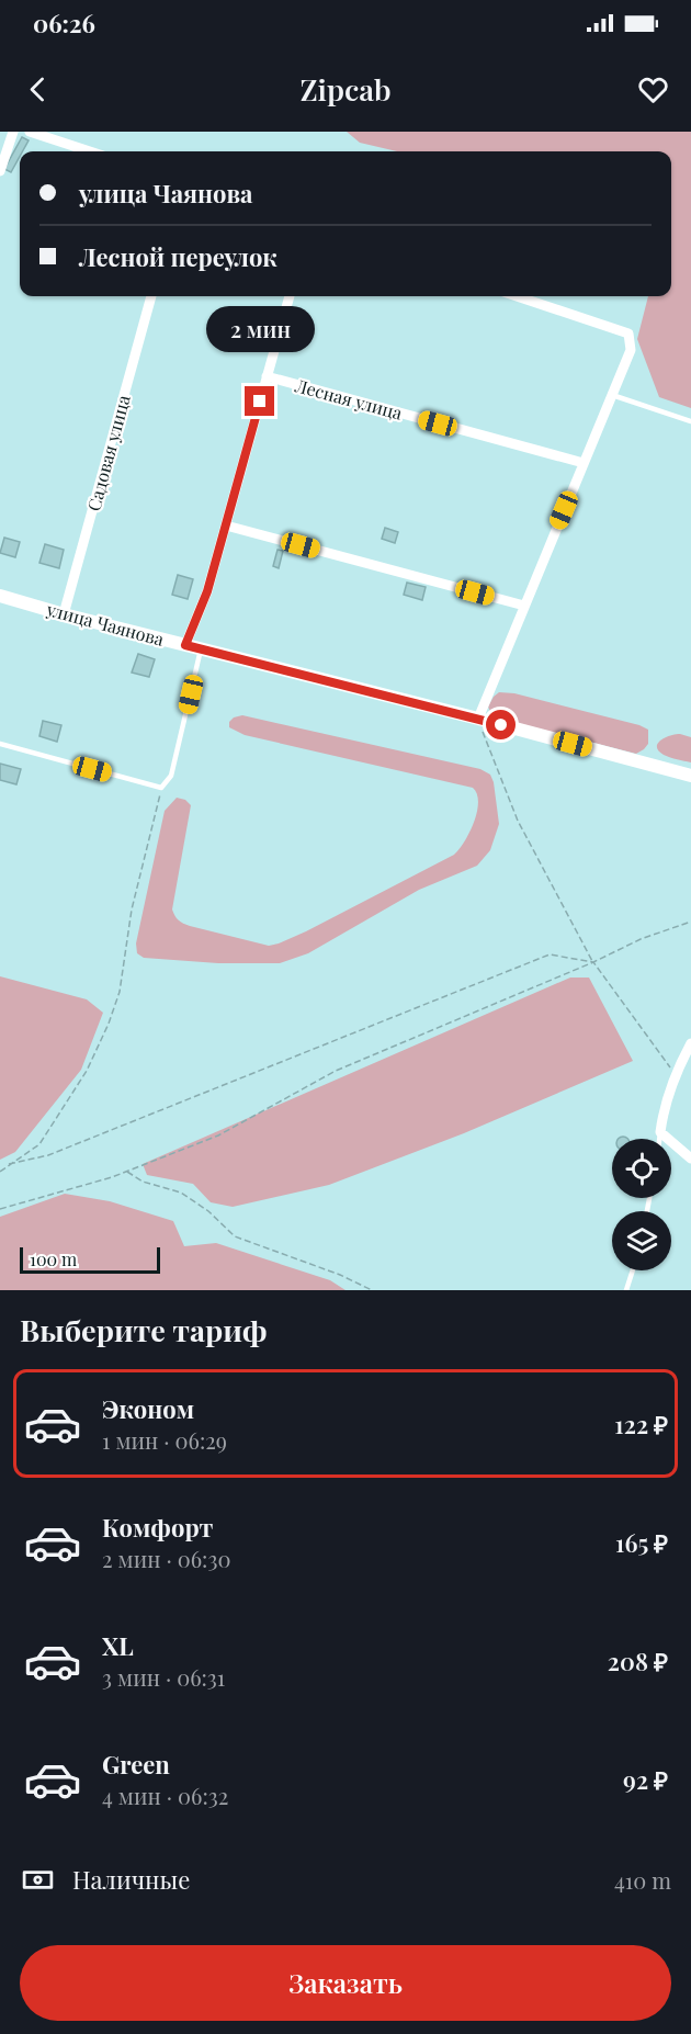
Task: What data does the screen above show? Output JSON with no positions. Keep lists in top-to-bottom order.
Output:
{
  "streets": {
    "street": ["Лесная улица", "Садовая улица", "улица Чаянова"]
  },
  "crossings": [
    ["Садовая улица", "улица Чаянова"]
  ],
  "scale_bar": "100 m",
  "page": {
    "status": "06:26",
    "header": "Zipcab",
    "banner": ["улица Чаянова", "Лесной переулок"],
    "bubble": "2 мин",
    "scale": "100 m",
    "heading": "Выберите тариф",
    "list": [
      {
        "name": "Эконом",
        "note": "1 мин · 06:29",
        "value": "122 ₽"
      },
      {
        "name": "Комфорт",
        "note": "2 мин · 06:30",
        "value": "165 ₽"
      },
      {
        "name": "XL",
        "note": "3 мин · 06:31",
        "value": "208 ₽"
      },
      {
        "name": "Green",
        "note": "4 мин · 06:32",
        "value": "92 ₽"
      }
    ],
    "pay": ["Наличные", "410 m"],
    "buttons": "Заказать"
  }
}
